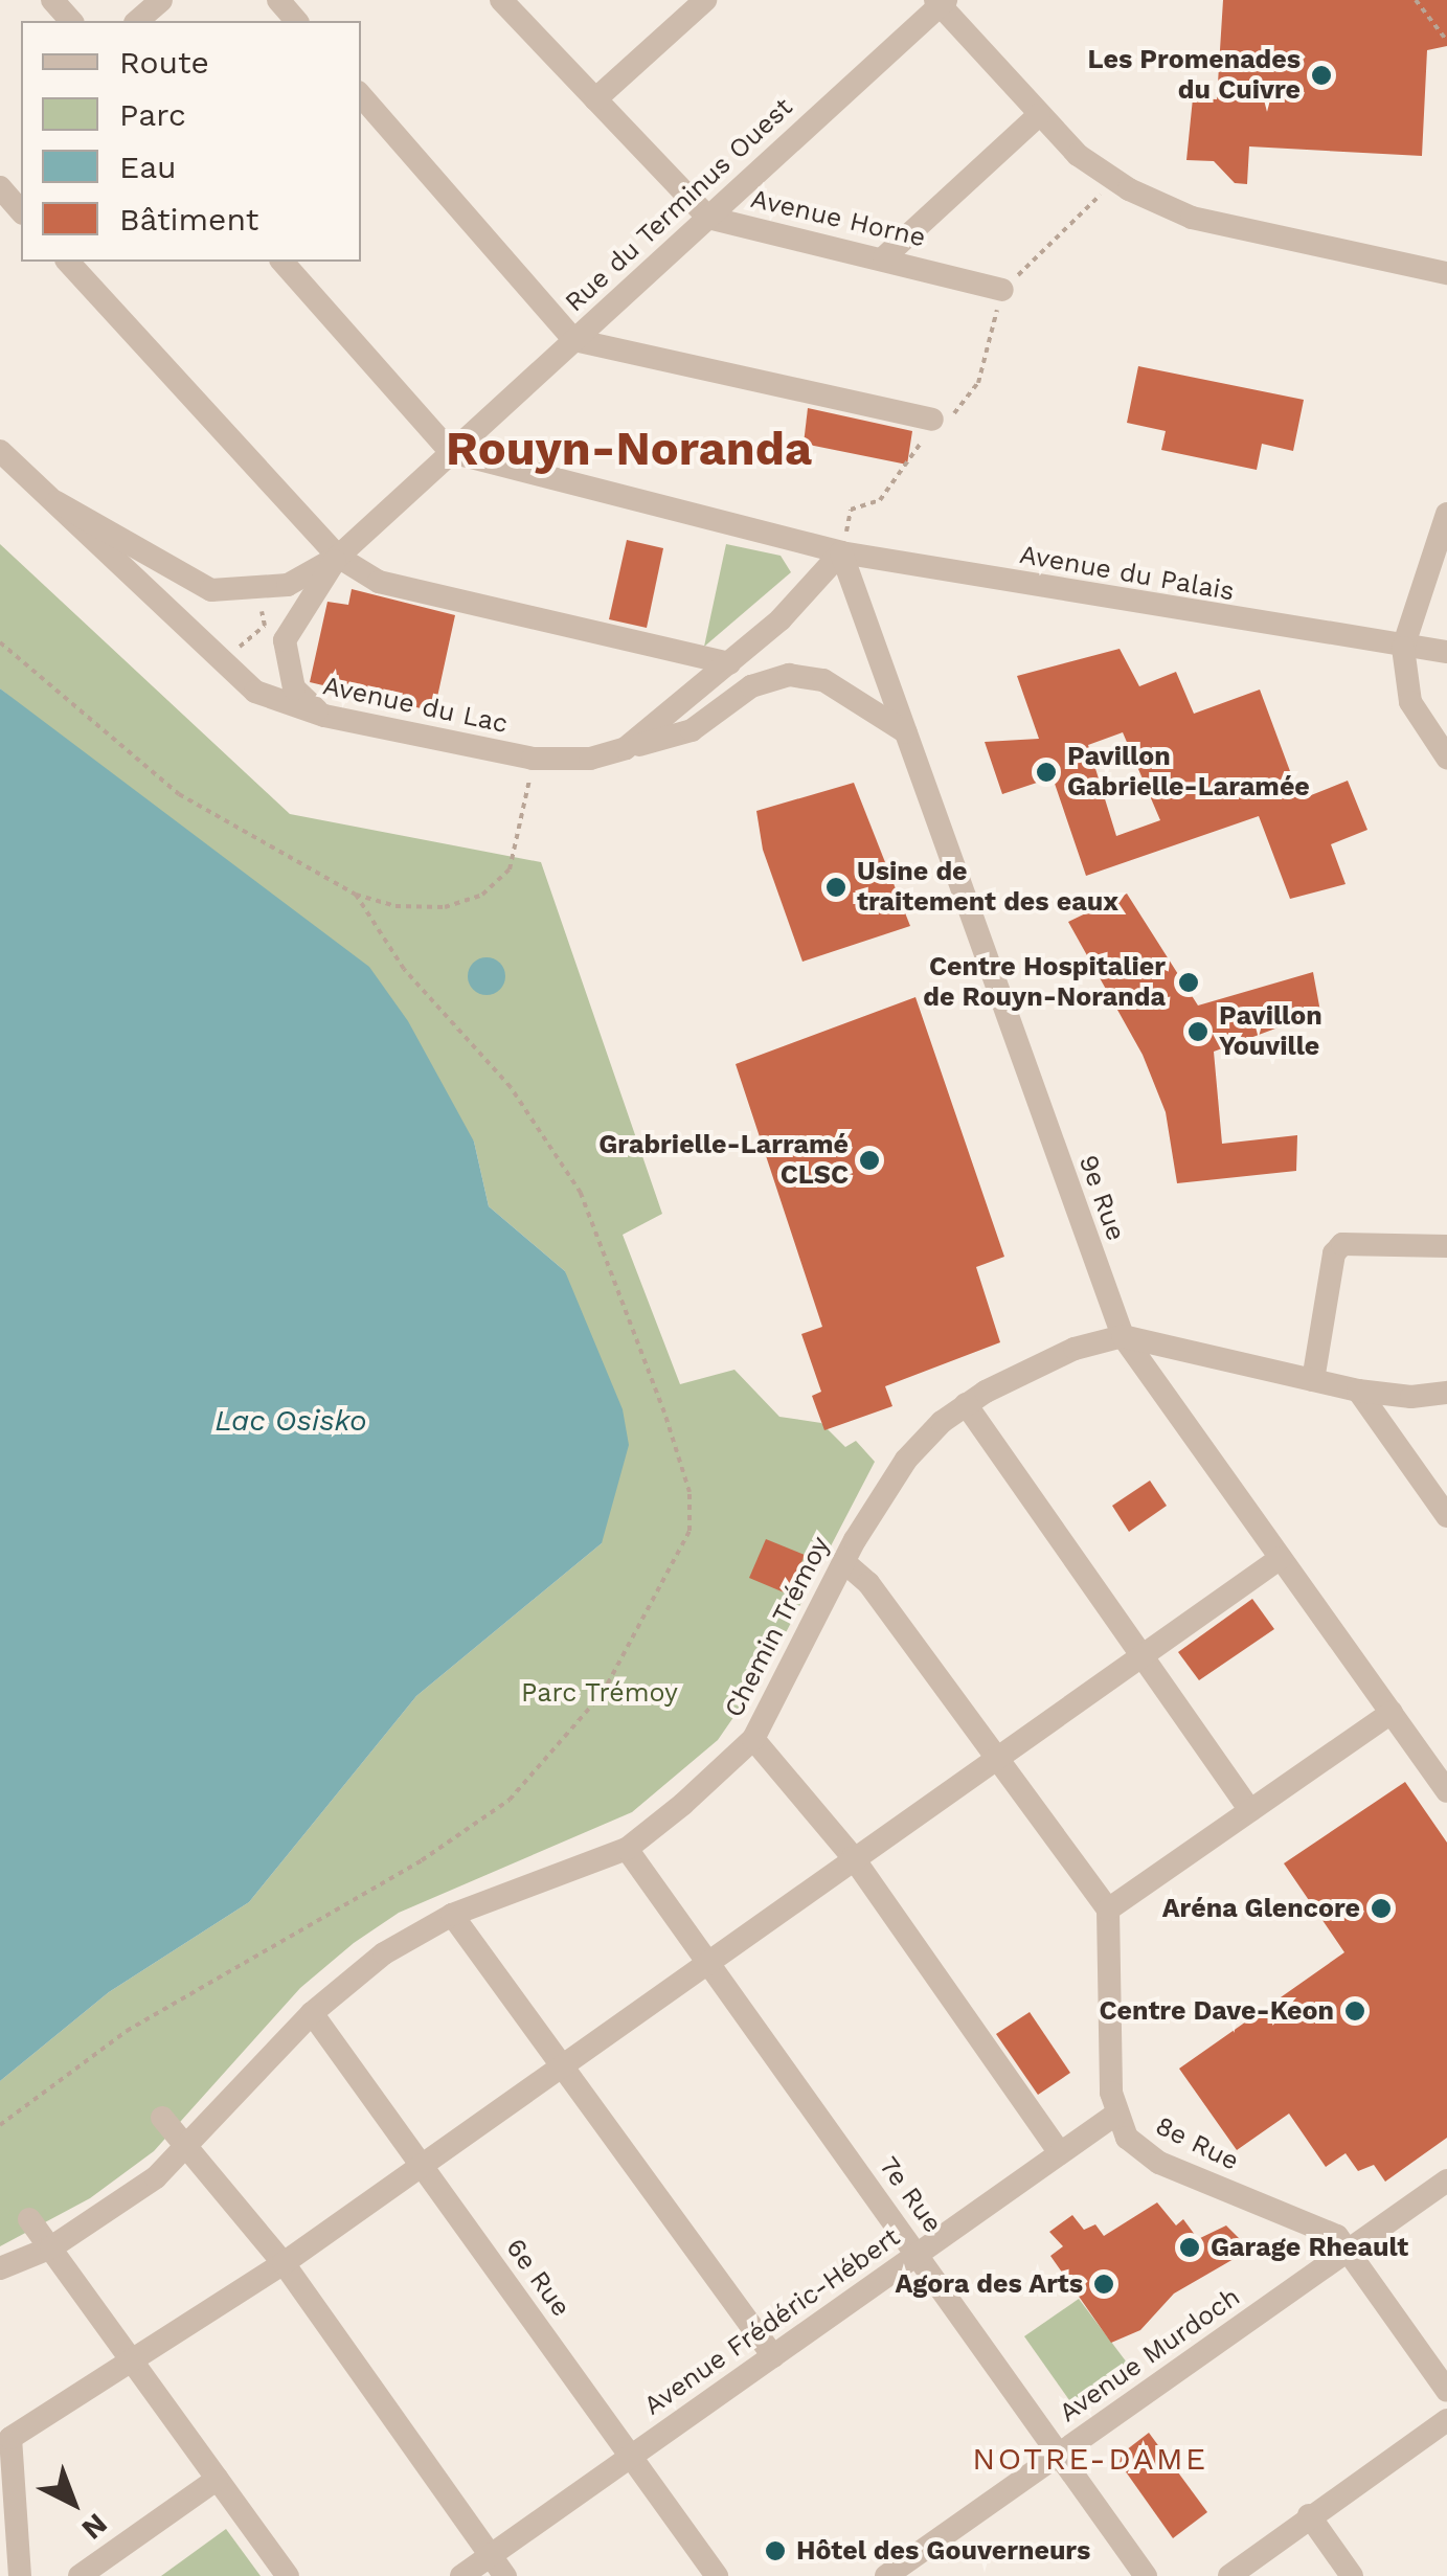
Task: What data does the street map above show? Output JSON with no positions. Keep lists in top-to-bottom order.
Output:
{
  "streets": {
    "street": [
      "Rue du Terminus Ouest",
      "Avenue Horne",
      "Avenue du Palais",
      "Avenue du Lac",
      "9e Rue",
      "Chemin Trémoy",
      "8e Rue",
      "7e Rue",
      "6e Rue",
      "Avenue Frédéric-Hébert",
      "Avenue Murdoch"
    ]
  },
  "crossings": [
    ["Rue du Terminus Ouest", "Avenue Horne"],
    ["Rue du Terminus Ouest", "Avenue du Palais"],
    ["Avenue du Palais", "Avenue du Lac"],
    ["Avenue du Palais", "9e Rue"],
    ["Avenue du Lac", "9e Rue"],
    ["9e Rue", "Chemin Trémoy"],
    ["Chemin Trémoy", "7e Rue"],
    ["Chemin Trémoy", "6e Rue"],
    ["8e Rue", "Avenue Frédéric-Hébert"],
    ["8e Rue", "Avenue Murdoch"],
    ["7e Rue", "Avenue Frédéric-Hébert"],
    ["7e Rue", "Avenue Murdoch"],
    ["6e Rue", "Avenue Frédéric-Hébert"]
  ],
  "districts": ["Rouyn-Noranda", "NOTRE-DAME"],
  "water": ["Lac Osisko"],
  "parks": ["Parc Trémoy"],
  "places": [
    "Les Promenades du Cuivre",
    "Pavillon Gabrielle-Laramée",
    "Usine de traitement des eaux",
    "Centre Hospitalier de Rouyn-Noranda",
    "Pavillon Youville",
    "Grabrielle-Larramé CLSC",
    "Aréna Glencore",
    "Centre Dave-Keon",
    "Garage Rheault",
    "Agora des Arts",
    "Hôtel des Gouverneurs"
  ],
  "legend": [
    "Route",
    "Parc",
    "Eau",
    "Bâtiment"
  ],
  "north": "bottom right"
}
